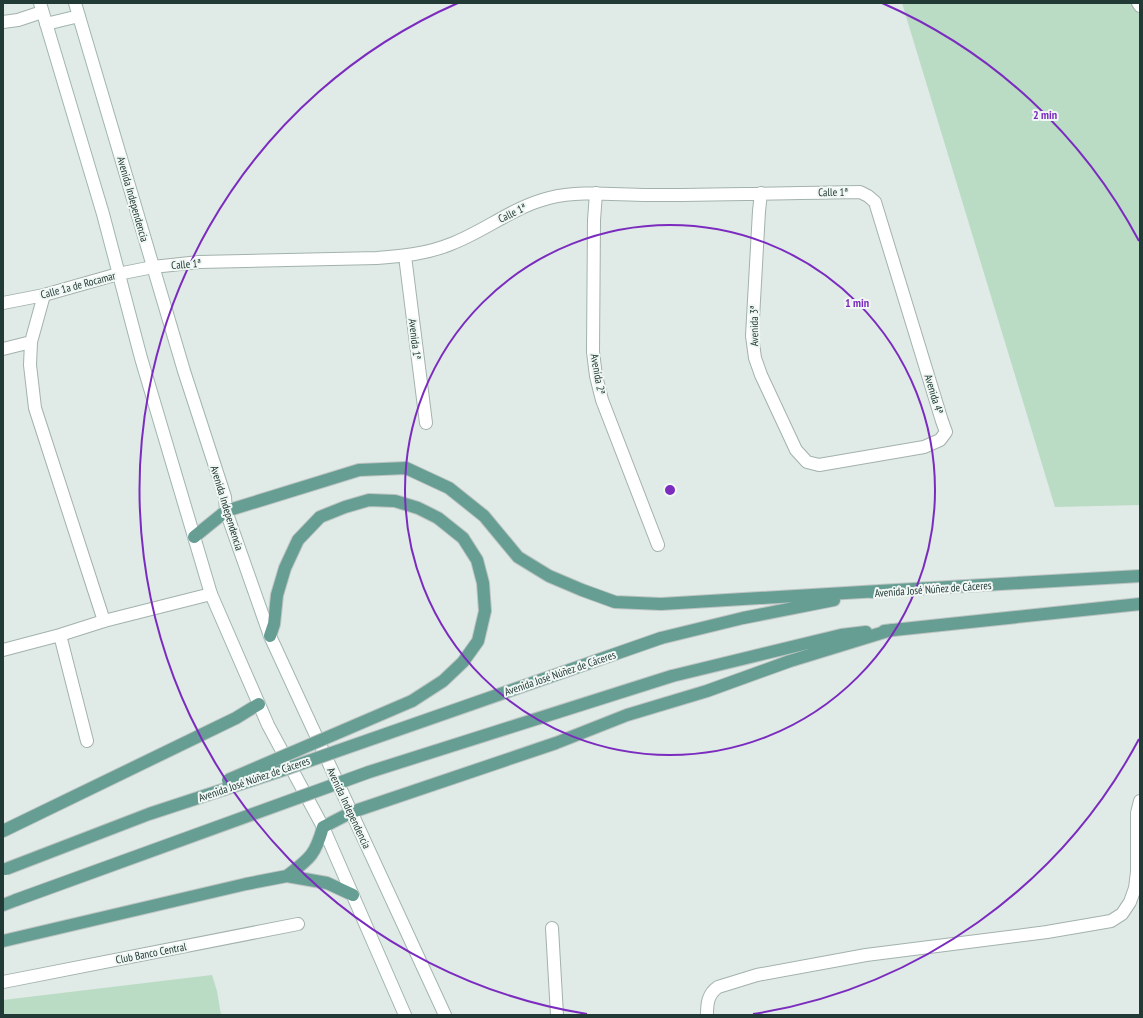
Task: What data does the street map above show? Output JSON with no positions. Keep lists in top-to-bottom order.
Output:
{
  "streets": {
    "main road": ["Avenida José Núñez de Cáceres"],
    "street": [
      "Calle 1ª",
      "Avenida Independencia",
      "Calle 1a de Rocamar",
      "Avenida 3ª",
      "Avenida 1ª",
      "Avenida 2ª",
      "Avenida 4ª",
      "Club Banco Central"
    ]
  },
  "crossings": [
    ["Calle 1ª", "Avenida Independencia"],
    ["Calle 1ª", "Calle 1a de Rocamar"],
    ["Calle 1ª", "Avenida 3ª"],
    ["Calle 1ª", "Avenida 1ª"],
    ["Calle 1ª", "Avenida 2ª"],
    ["Calle 1ª", "Avenida 4ª"],
    ["Avenida Independencia", "Calle 1a de Rocamar"],
    ["Avenida 3ª", "Avenida 4ª"]
  ],
  "rings": ["2 min", "1 min"]
}
